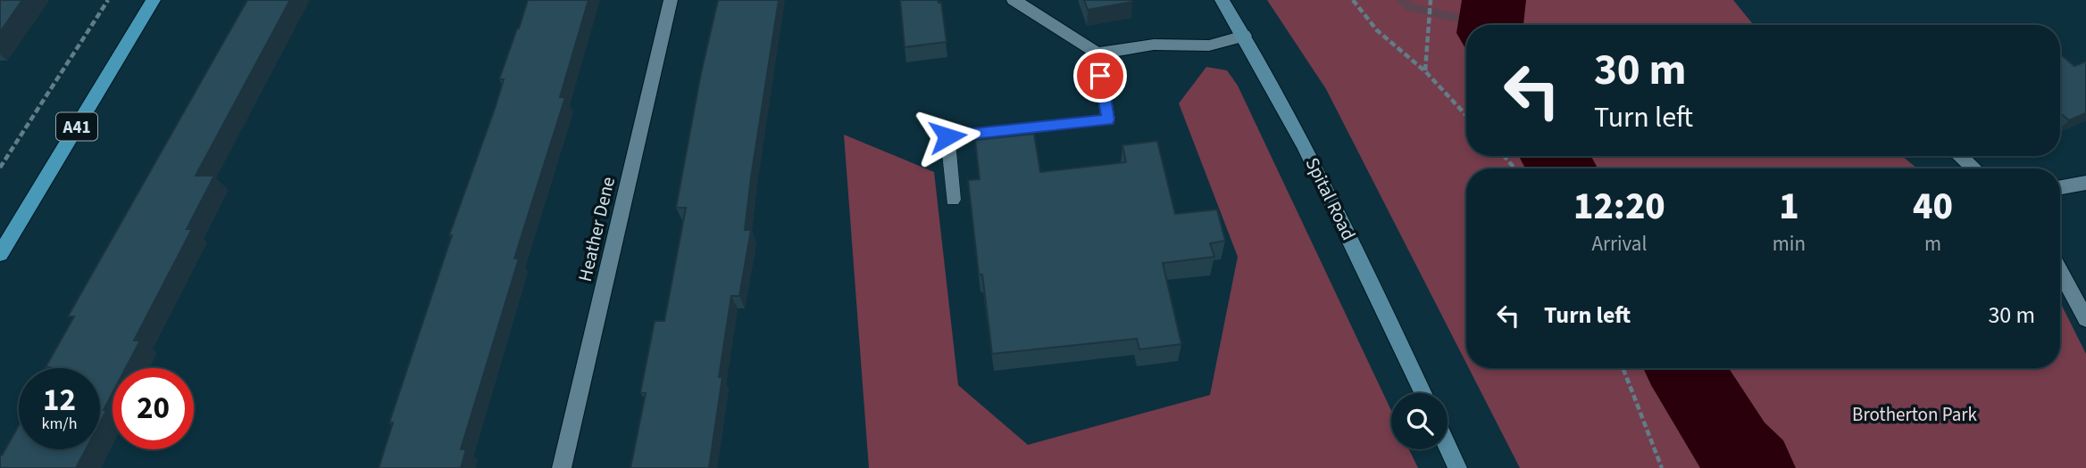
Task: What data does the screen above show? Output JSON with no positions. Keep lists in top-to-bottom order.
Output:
{
  "streets": {
    "highway": ["A41"],
    "main road": ["Spital Road"],
    "street": ["Heather Dene"]
  },
  "parks": ["Brotherton Park"],
  "page": {
    "turn": ["30 m", "Turn left"],
    "eta": [
      "12:20",
      "Arrival",
      "1",
      "min",
      "40",
      "m"
    ],
    "list": [
      {
        "name": "Turn left",
        "value": "30 m"
      }
    ],
    "speed": "12 km/h",
    "limit": "20"
  }
}
